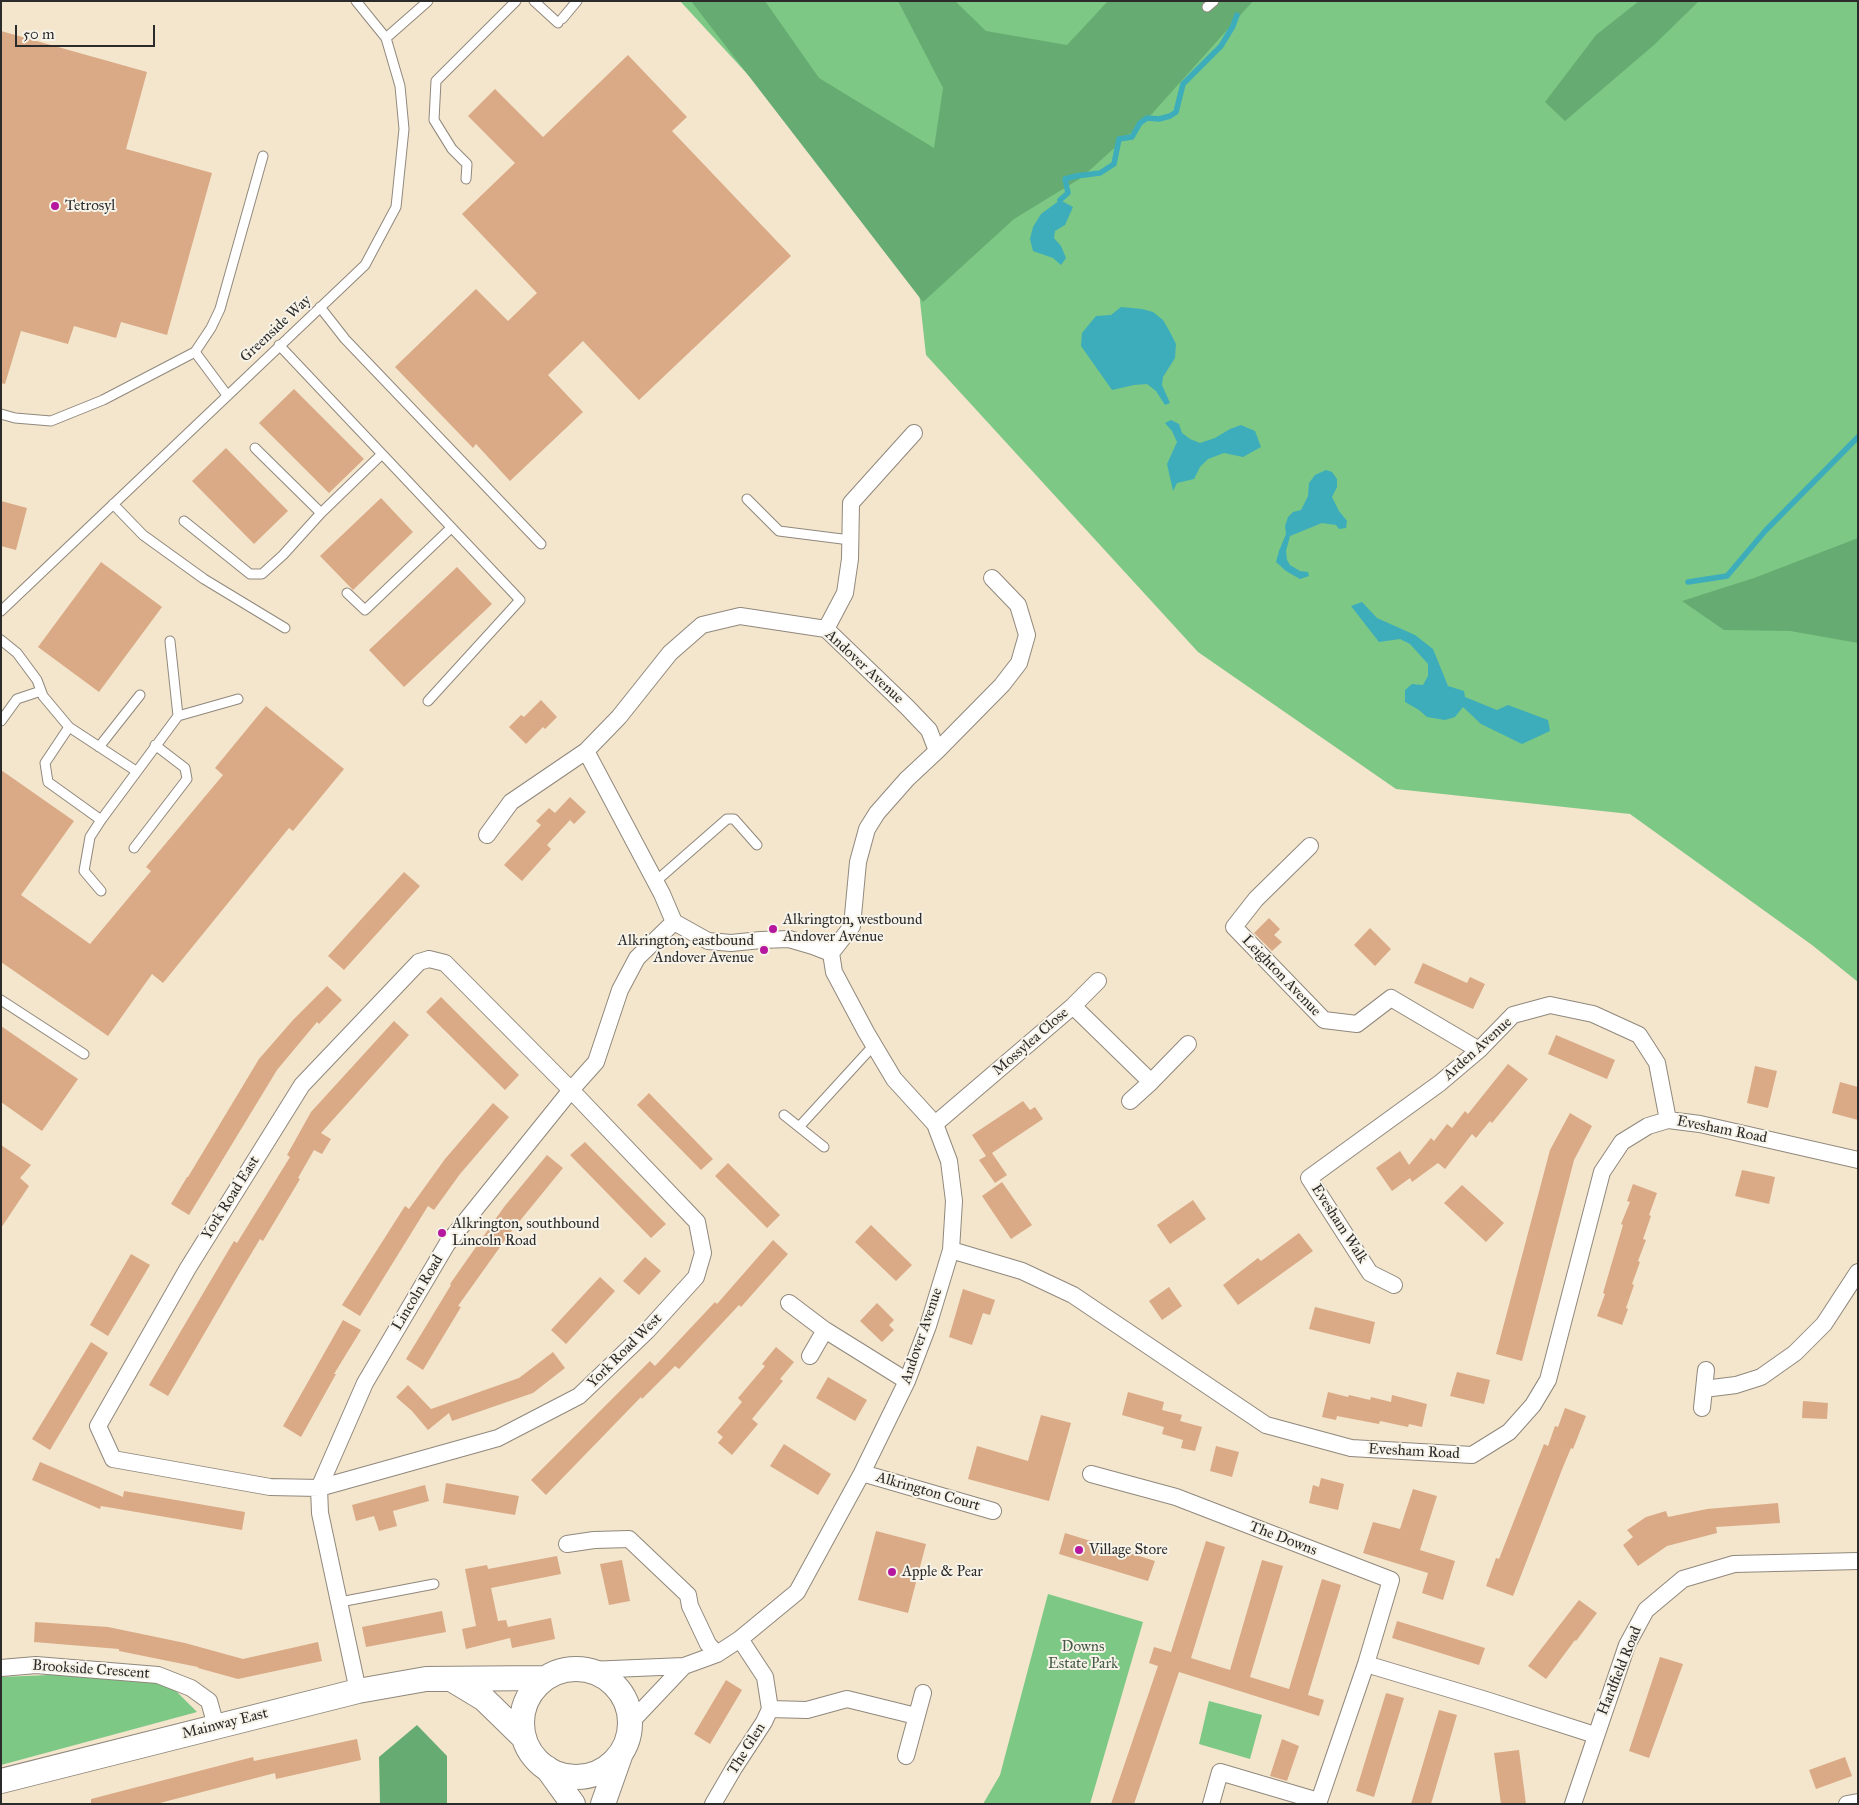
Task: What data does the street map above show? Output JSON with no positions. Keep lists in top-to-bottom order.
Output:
{
  "streets": {
    "street": [
      "Andover Avenue",
      "Leighton Avenue",
      "Mossylea Close",
      "Arden Avenue",
      "Evesham Road",
      "York Road East",
      "Evesham Walk",
      "Lincoln Road",
      "York Road West",
      "Alkrington Court",
      "The Downs",
      "Brookside Crescent",
      "Hardfield Road",
      "Mainway East",
      "The Glen"
    ],
    "lane": ["Greenside Way"]
  },
  "crossings": [
    ["Andover Avenue", "Mossylea Close"],
    ["Andover Avenue", "Evesham Road"],
    ["Andover Avenue", "Alkrington Court"],
    ["Andover Avenue", "Mainway East"],
    ["Andover Avenue", "The Glen"],
    ["Leighton Avenue", "Arden Avenue"],
    ["Arden Avenue", "Evesham Road"],
    ["Arden Avenue", "Evesham Walk"],
    ["York Road East", "Lincoln Road"],
    ["York Road East", "York Road West"],
    ["Lincoln Road", "York Road West"],
    ["Lincoln Road", "Mainway East"],
    ["Brookside Crescent", "Mainway East"]
  ],
  "parks": ["Downs Estate Park"],
  "places": [
    "Tetrosyl",
    "Alkrington, westbound Andover Avenue",
    "Alkrington, eastbound Andover Avenue",
    "Alkrington, southbound Lincoln Road",
    "Village Store",
    "Apple & Pear"
  ],
  "scale_bar": "50 m"
}
